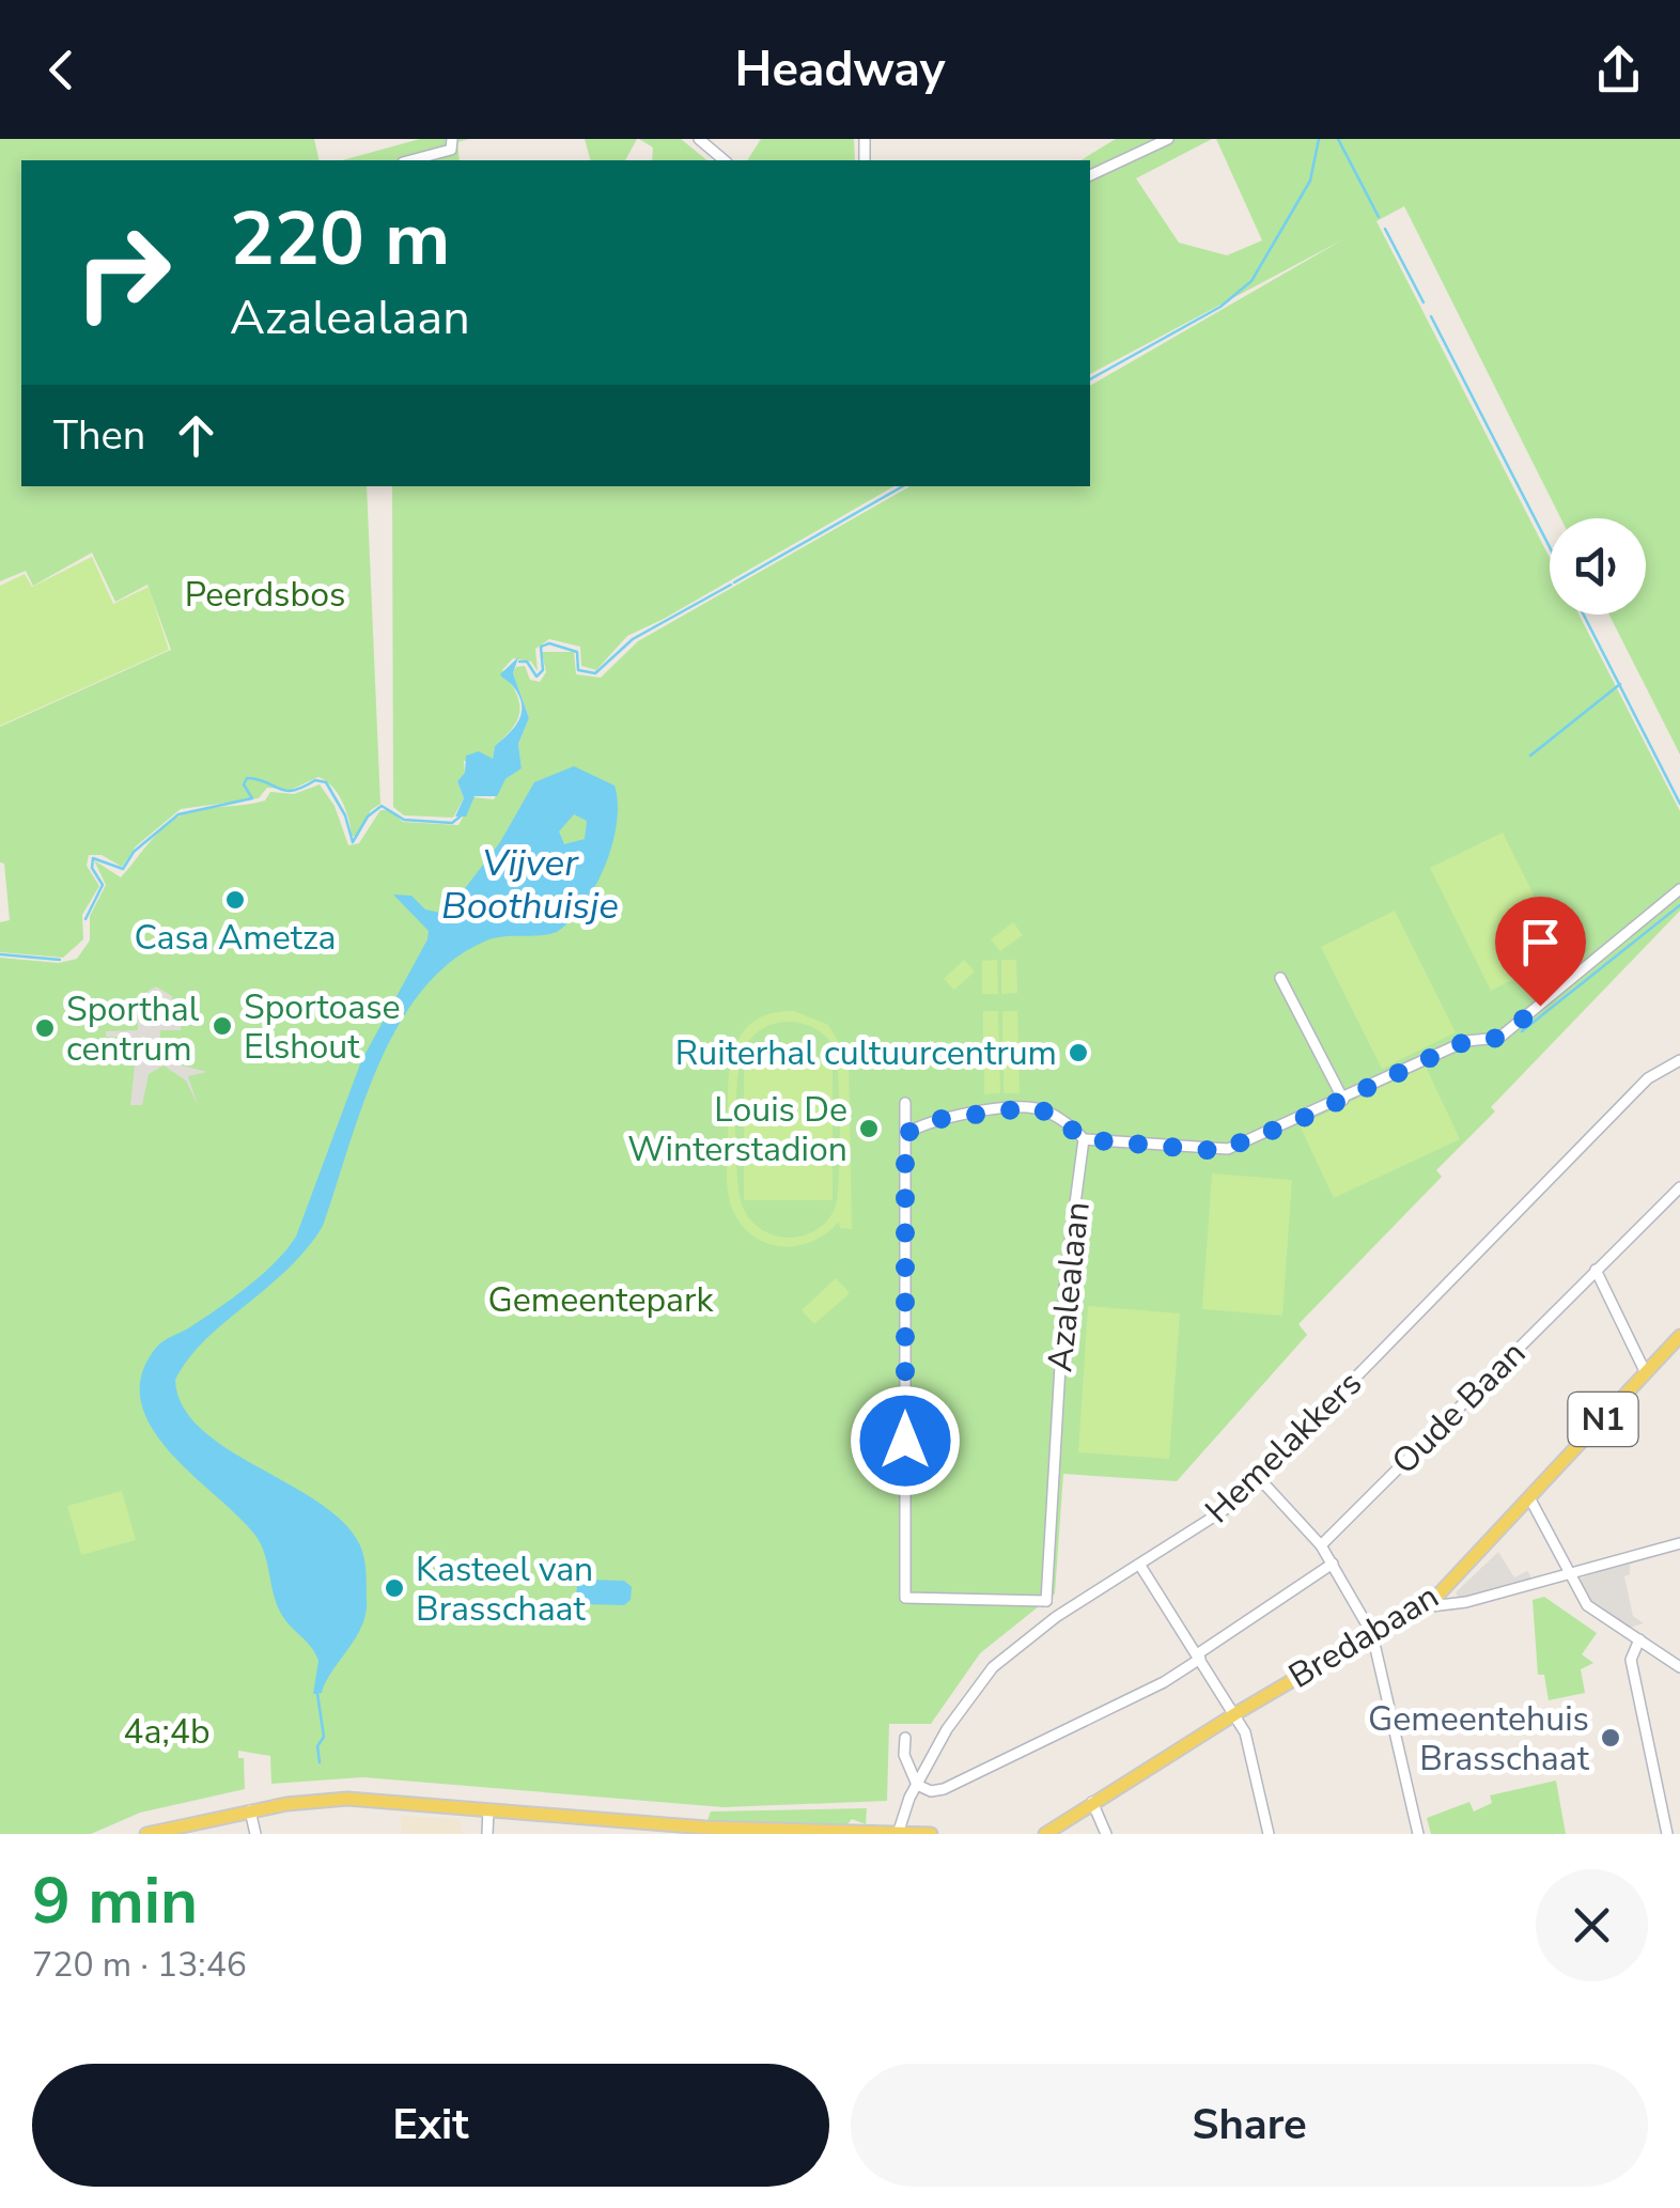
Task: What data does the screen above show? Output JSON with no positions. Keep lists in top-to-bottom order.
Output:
{
  "streets": {
    "main road": ["N1", "Bredabaan"],
    "street": ["Azalealaan", "Oude Baan", "Hemelakkers"]
  },
  "water": ["Vijver Boothuisje"],
  "parks": ["Peerdsbos", "Gemeentepark", "4a;4b"],
  "places": [
    "Casa Ametza",
    "Sportoase Elshout",
    "Sporthal centrum",
    "Ruiterhal cultuurcentrum",
    "Louis De Winterstadion",
    "Kasteel van Brasschaat",
    "Gemeentehuis Brasschaat"
  ],
  "page": {
    "header": "Headway",
    "turn": ["220 m", "Azalealaan"],
    "then": "Then",
    "heading": ["9 min", "720 m · 13:46"],
    "buttons": ["Exit", "Share"]
  }
}
